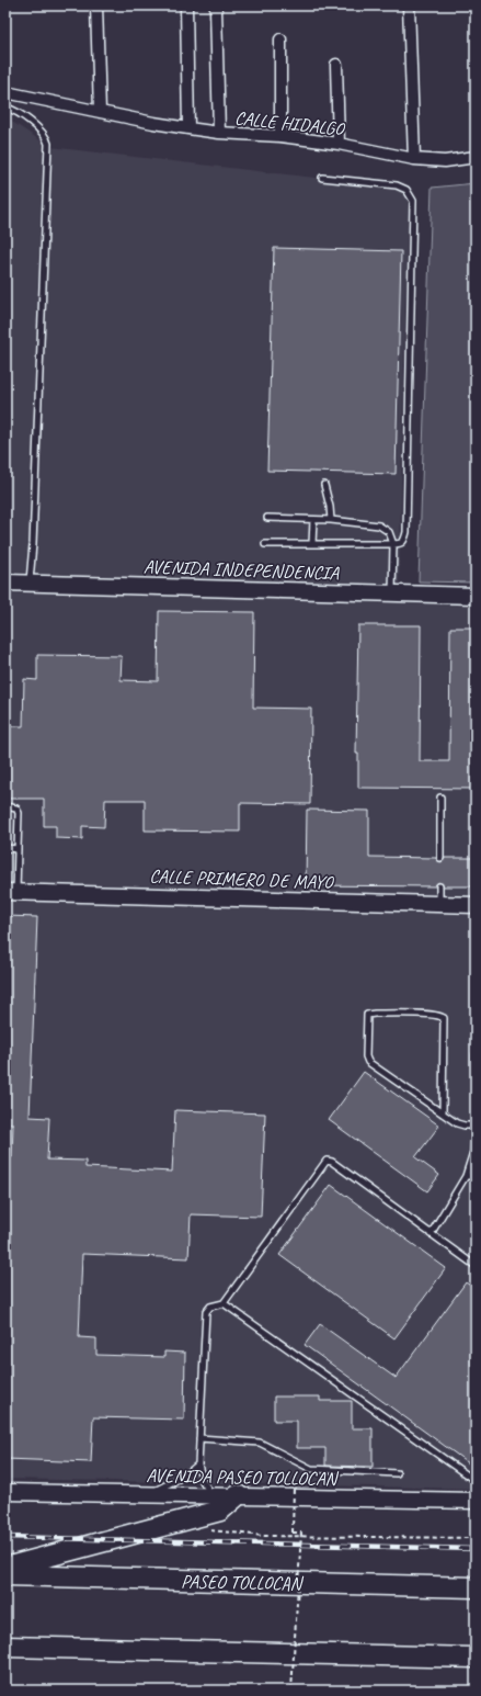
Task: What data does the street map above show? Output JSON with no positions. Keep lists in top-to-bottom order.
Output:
{
  "streets": {
    "highway": ["PASEO TOLLOCAN"],
    "main road": ["AVENIDA INDEPENDENCIA", "CALLE PRIMERO DE MAYO", "AVENIDA PASEO TOLLOCAN"],
    "street": ["CALLE HIDALGO"]
  }
}
